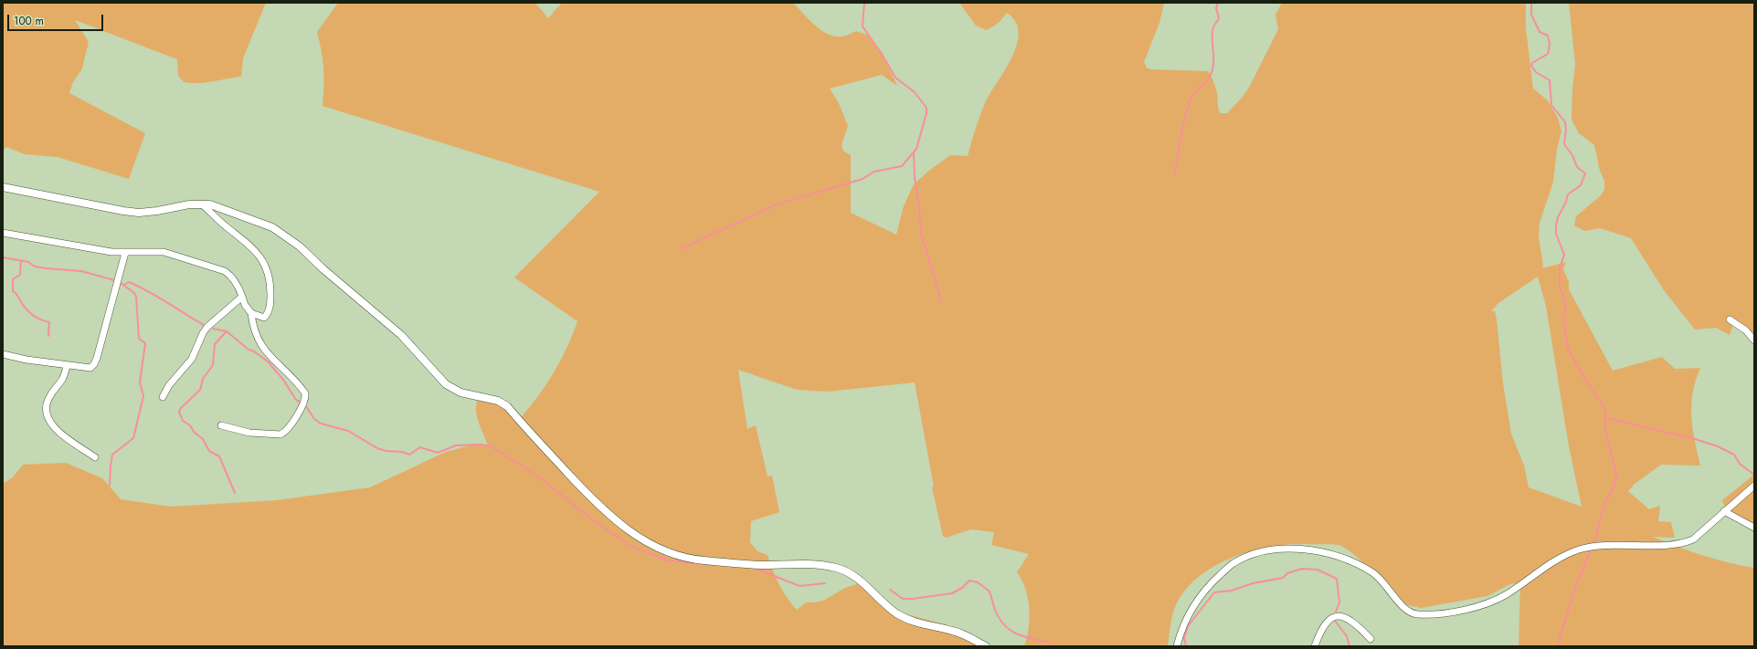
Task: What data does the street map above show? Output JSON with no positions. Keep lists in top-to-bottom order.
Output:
{
  "scale_bar": "100 m"
}
